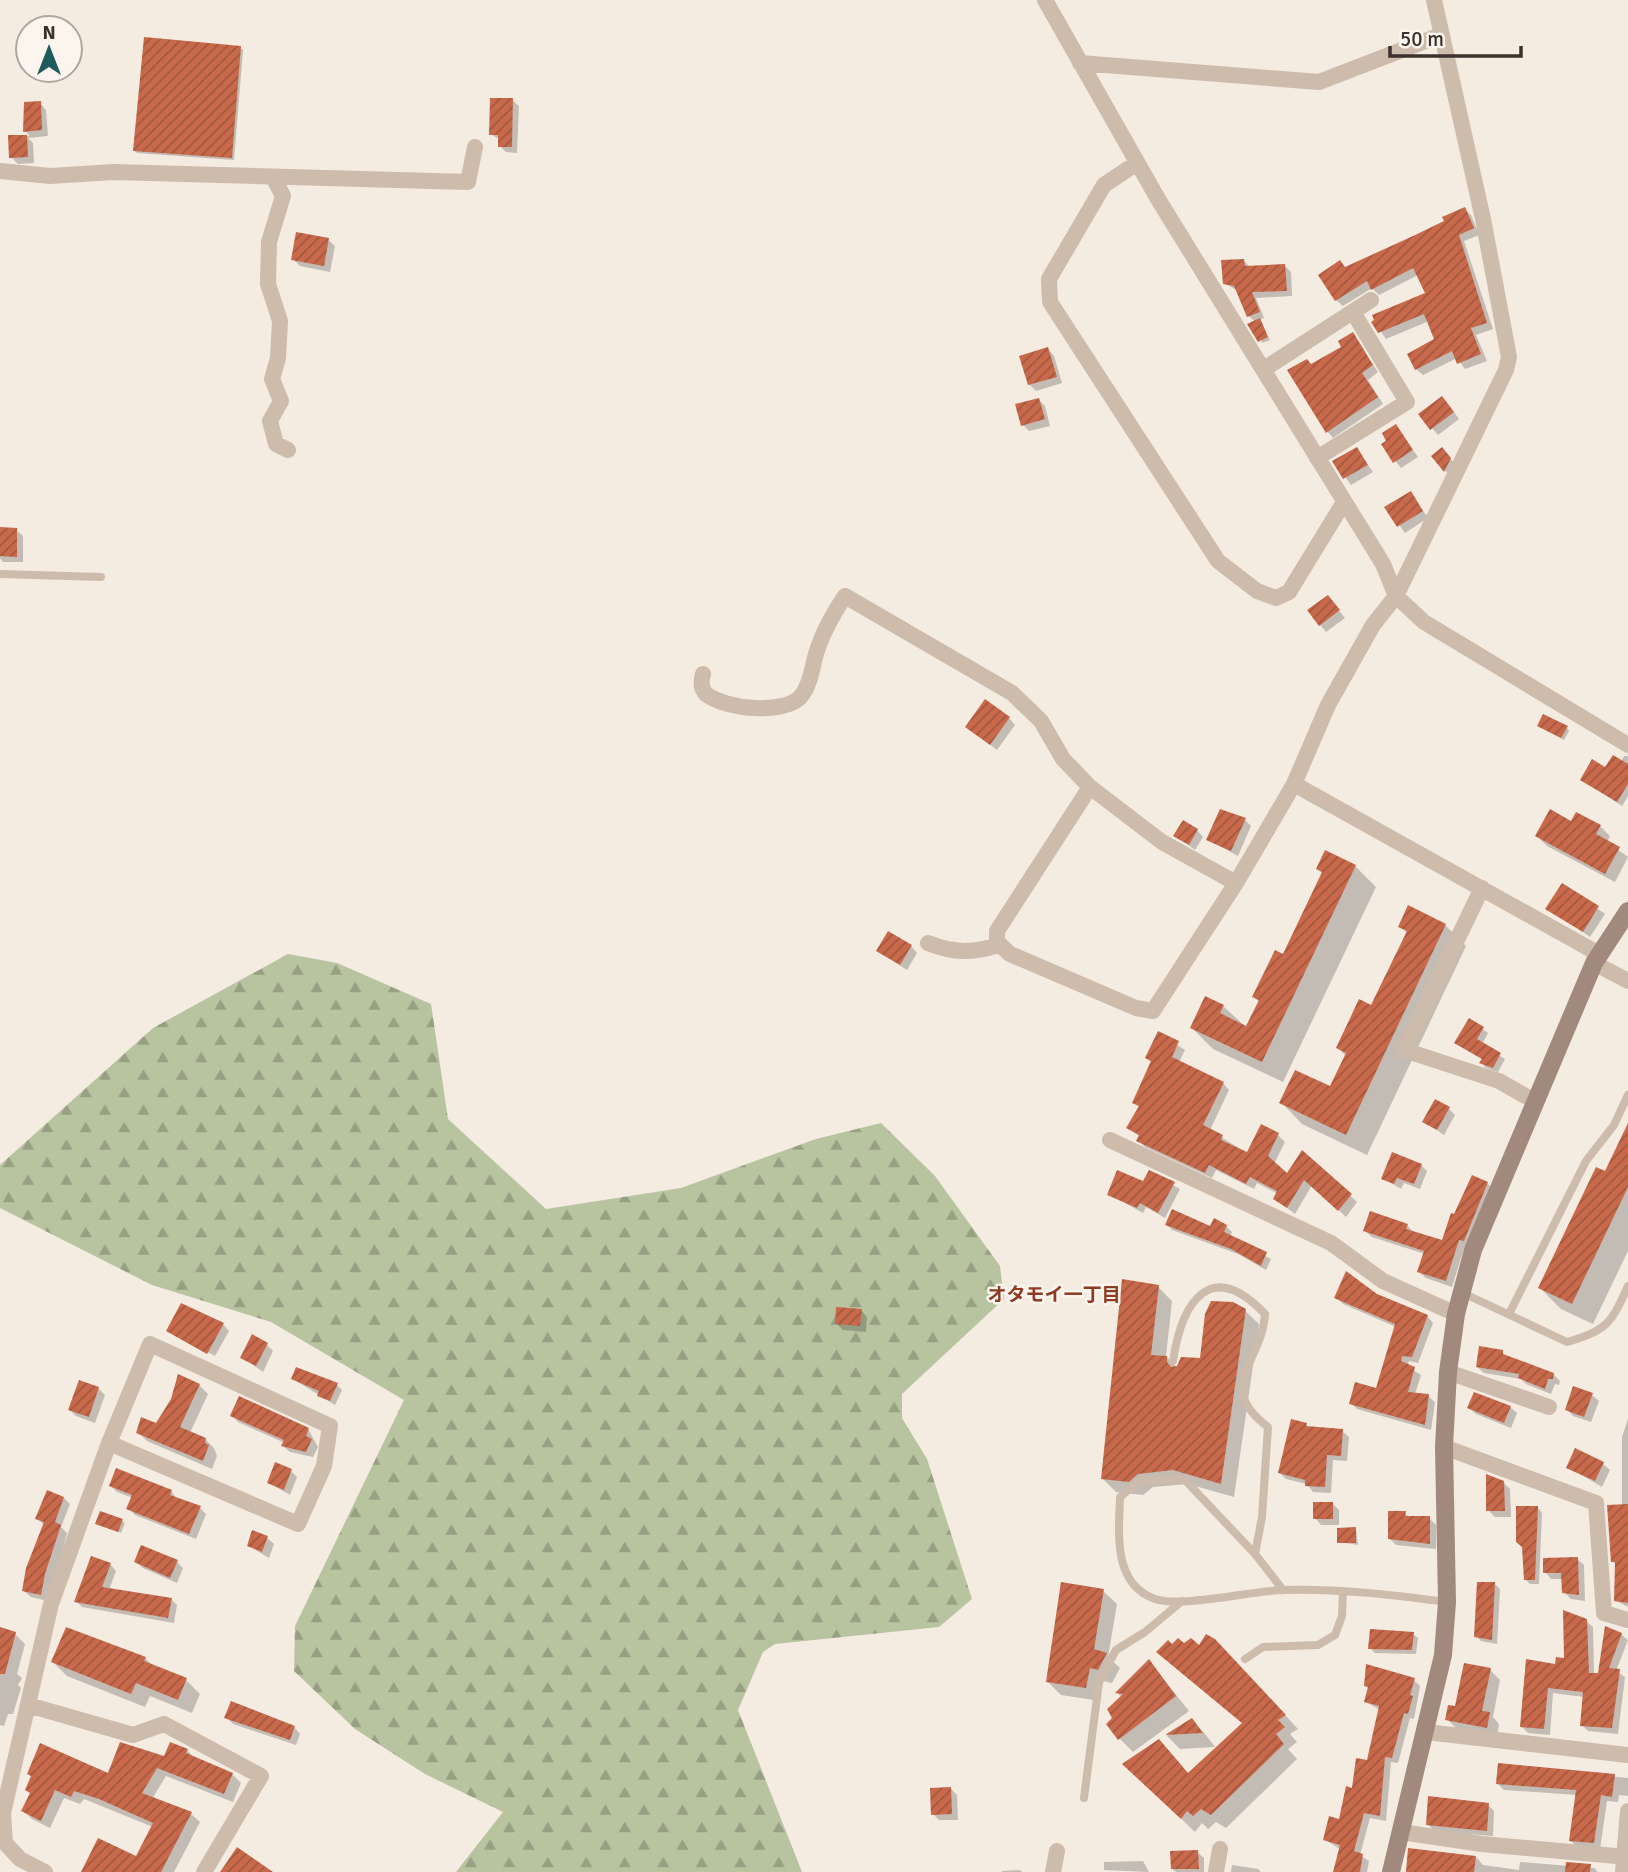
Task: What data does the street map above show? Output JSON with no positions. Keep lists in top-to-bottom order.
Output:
{
  "districts": ["オタモイ一丁目"],
  "scale_bar": "50 m",
  "north": "top"
}
